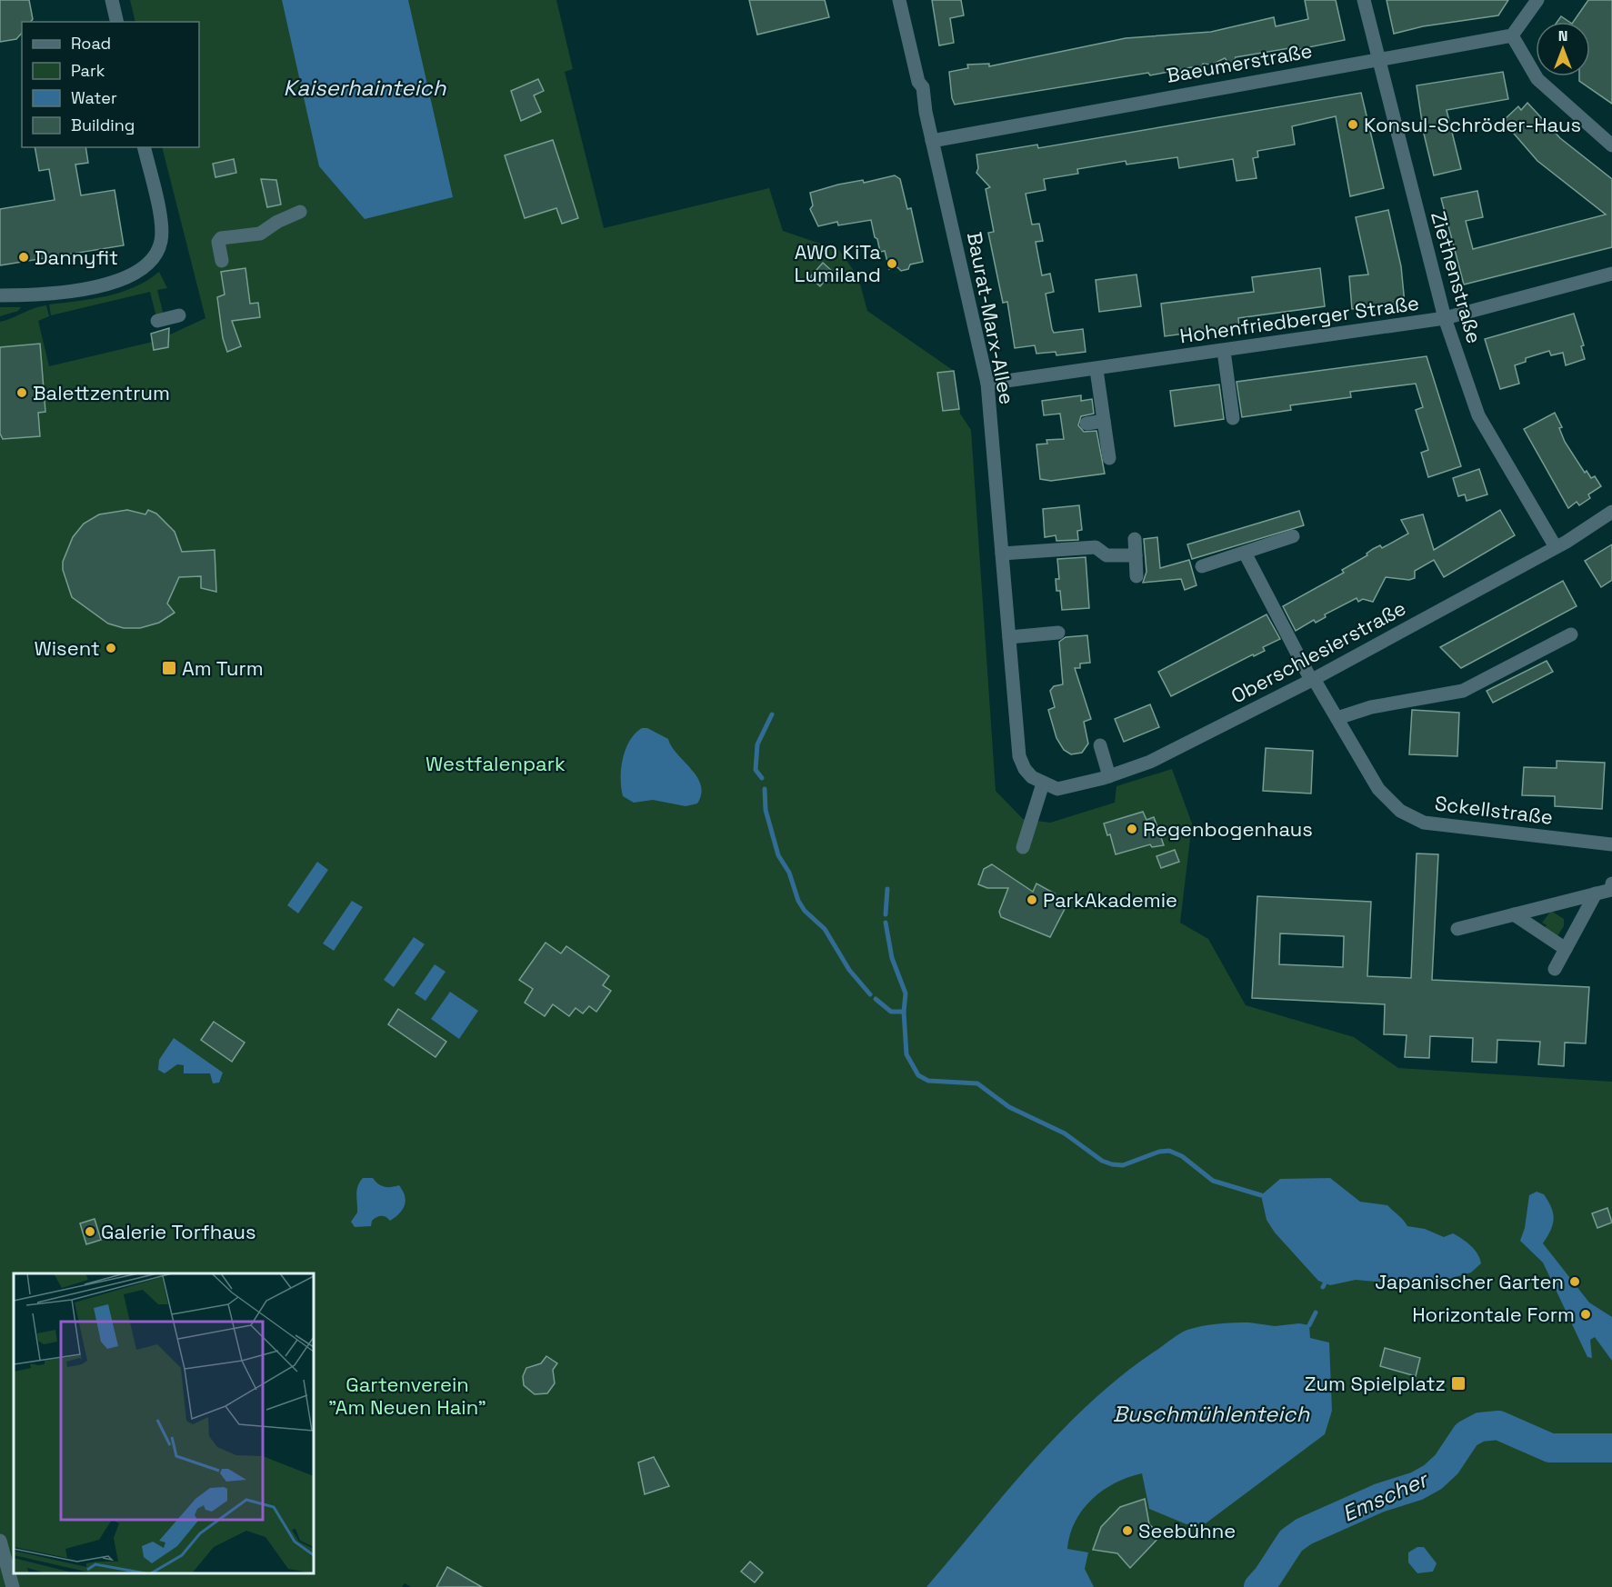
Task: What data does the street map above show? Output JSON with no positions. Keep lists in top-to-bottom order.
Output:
{
  "streets": {
    "street": [
      "Baeumerstraße",
      "Ziethenstraße",
      "Baurat-Marx-Allee",
      "Hohenfriedberger Straße",
      "Oberschlesierstraße",
      "Sckellstraße"
    ]
  },
  "crossings": [
    ["Baeumerstraße", "Ziethenstraße"],
    ["Baeumerstraße", "Baurat-Marx-Allee"],
    ["Ziethenstraße", "Hohenfriedberger Straße"],
    ["Ziethenstraße", "Oberschlesierstraße"],
    ["Baurat-Marx-Allee", "Hohenfriedberger Straße"],
    ["Baurat-Marx-Allee", "Oberschlesierstraße"],
    ["Oberschlesierstraße", "Sckellstraße"]
  ],
  "water": ["Kaiserhainteich", "Buschmühlenteich", "Emscher"],
  "parks": ["Westfalenpark", "Gartenverein \"Am Neuen Hain\""],
  "places": {
    "other": [
      "Konsul-Schröder-Haus",
      "Dannyfit",
      "AWO KiTa Lumiland",
      "Balettzentrum",
      "Wisent",
      "Regenbogenhaus",
      "ParkAkademie",
      "Galerie Torfhaus",
      "Japanischer Garten",
      "Horizontale Form",
      "Seebühne"
    ],
    "transit": ["Am Turm", "Zum Spielplatz"]
  },
  "legend": [
    "Road",
    "Park",
    "Water",
    "Building"
  ],
  "north": "top"
}
